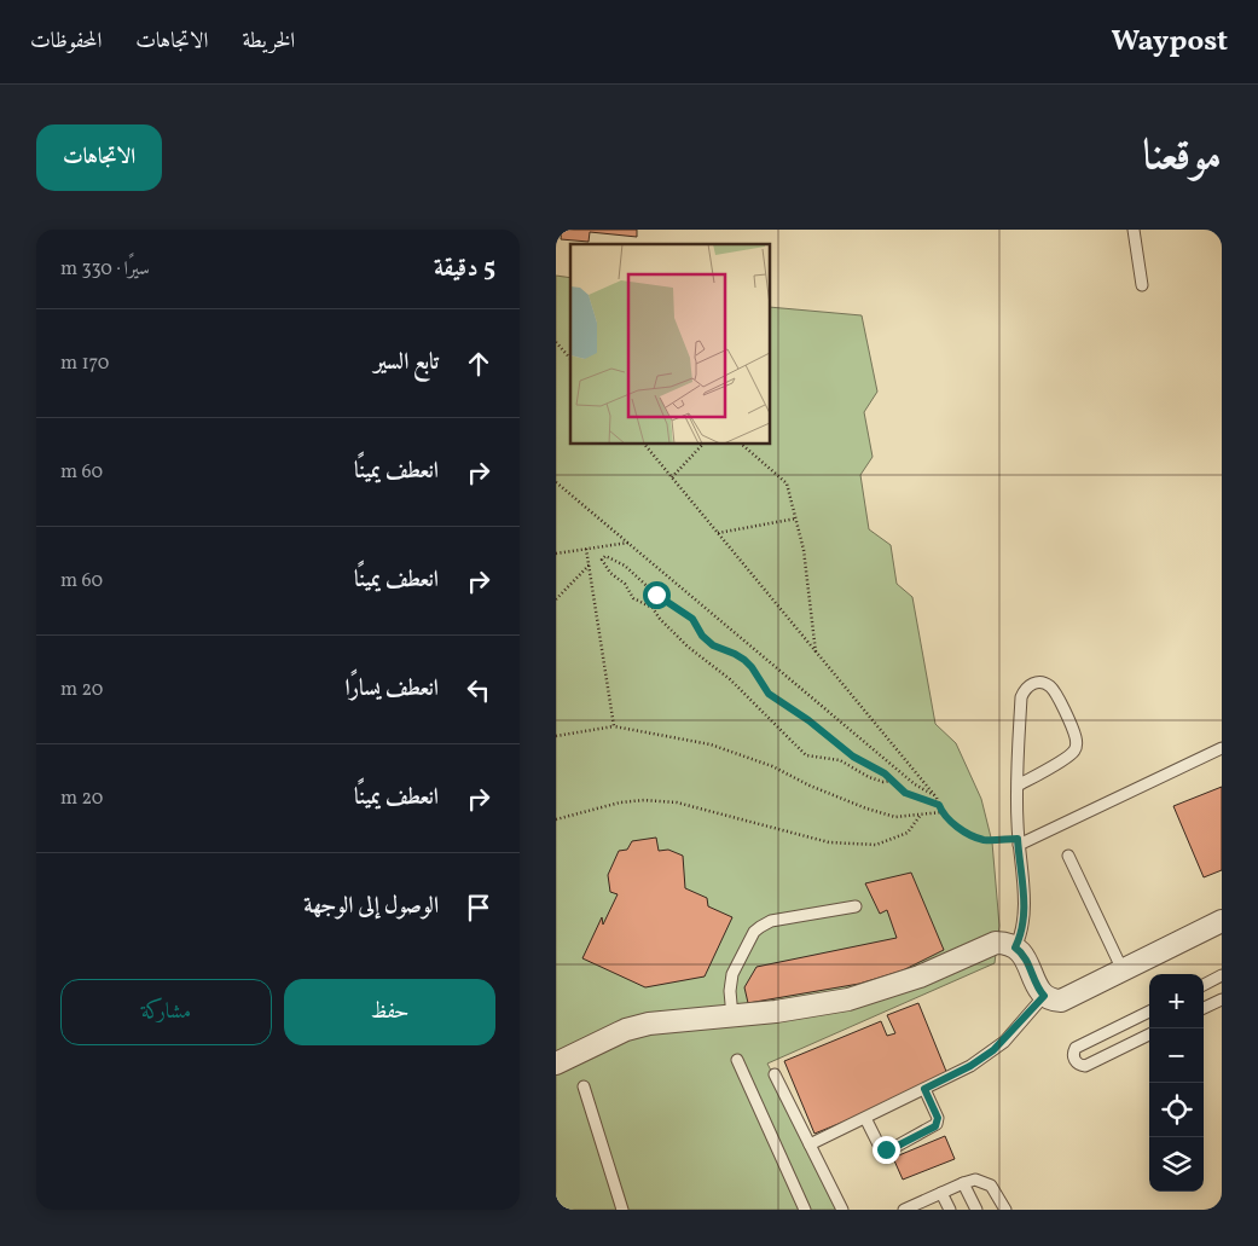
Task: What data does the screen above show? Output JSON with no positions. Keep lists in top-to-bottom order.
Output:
{
  "page": {
    "header": "Waypost",
    "nav": ["الخريطة", "الاتجاهات", "المحفوظات"],
    "title": "موقعنا",
    "buttons": [
      "الاتجاهات",
      ["حفظ", "مشاركة"]
    ],
    "heading": ["5 دقيقة", "سيرًا · 330 m"],
    "list": [
      ["تابع السير", "170 m"],
      ["انعطف يمينًا", "60 m"],
      ["انعطف يمينًا", "60 m"],
      ["انعطف يسارًا", "20 m"],
      ["انعطف يمينًا", "20 m"],
      "الوصول إلى الوجهة"
    ],
    "map_buttons": ["+", "−"]
  }
}
